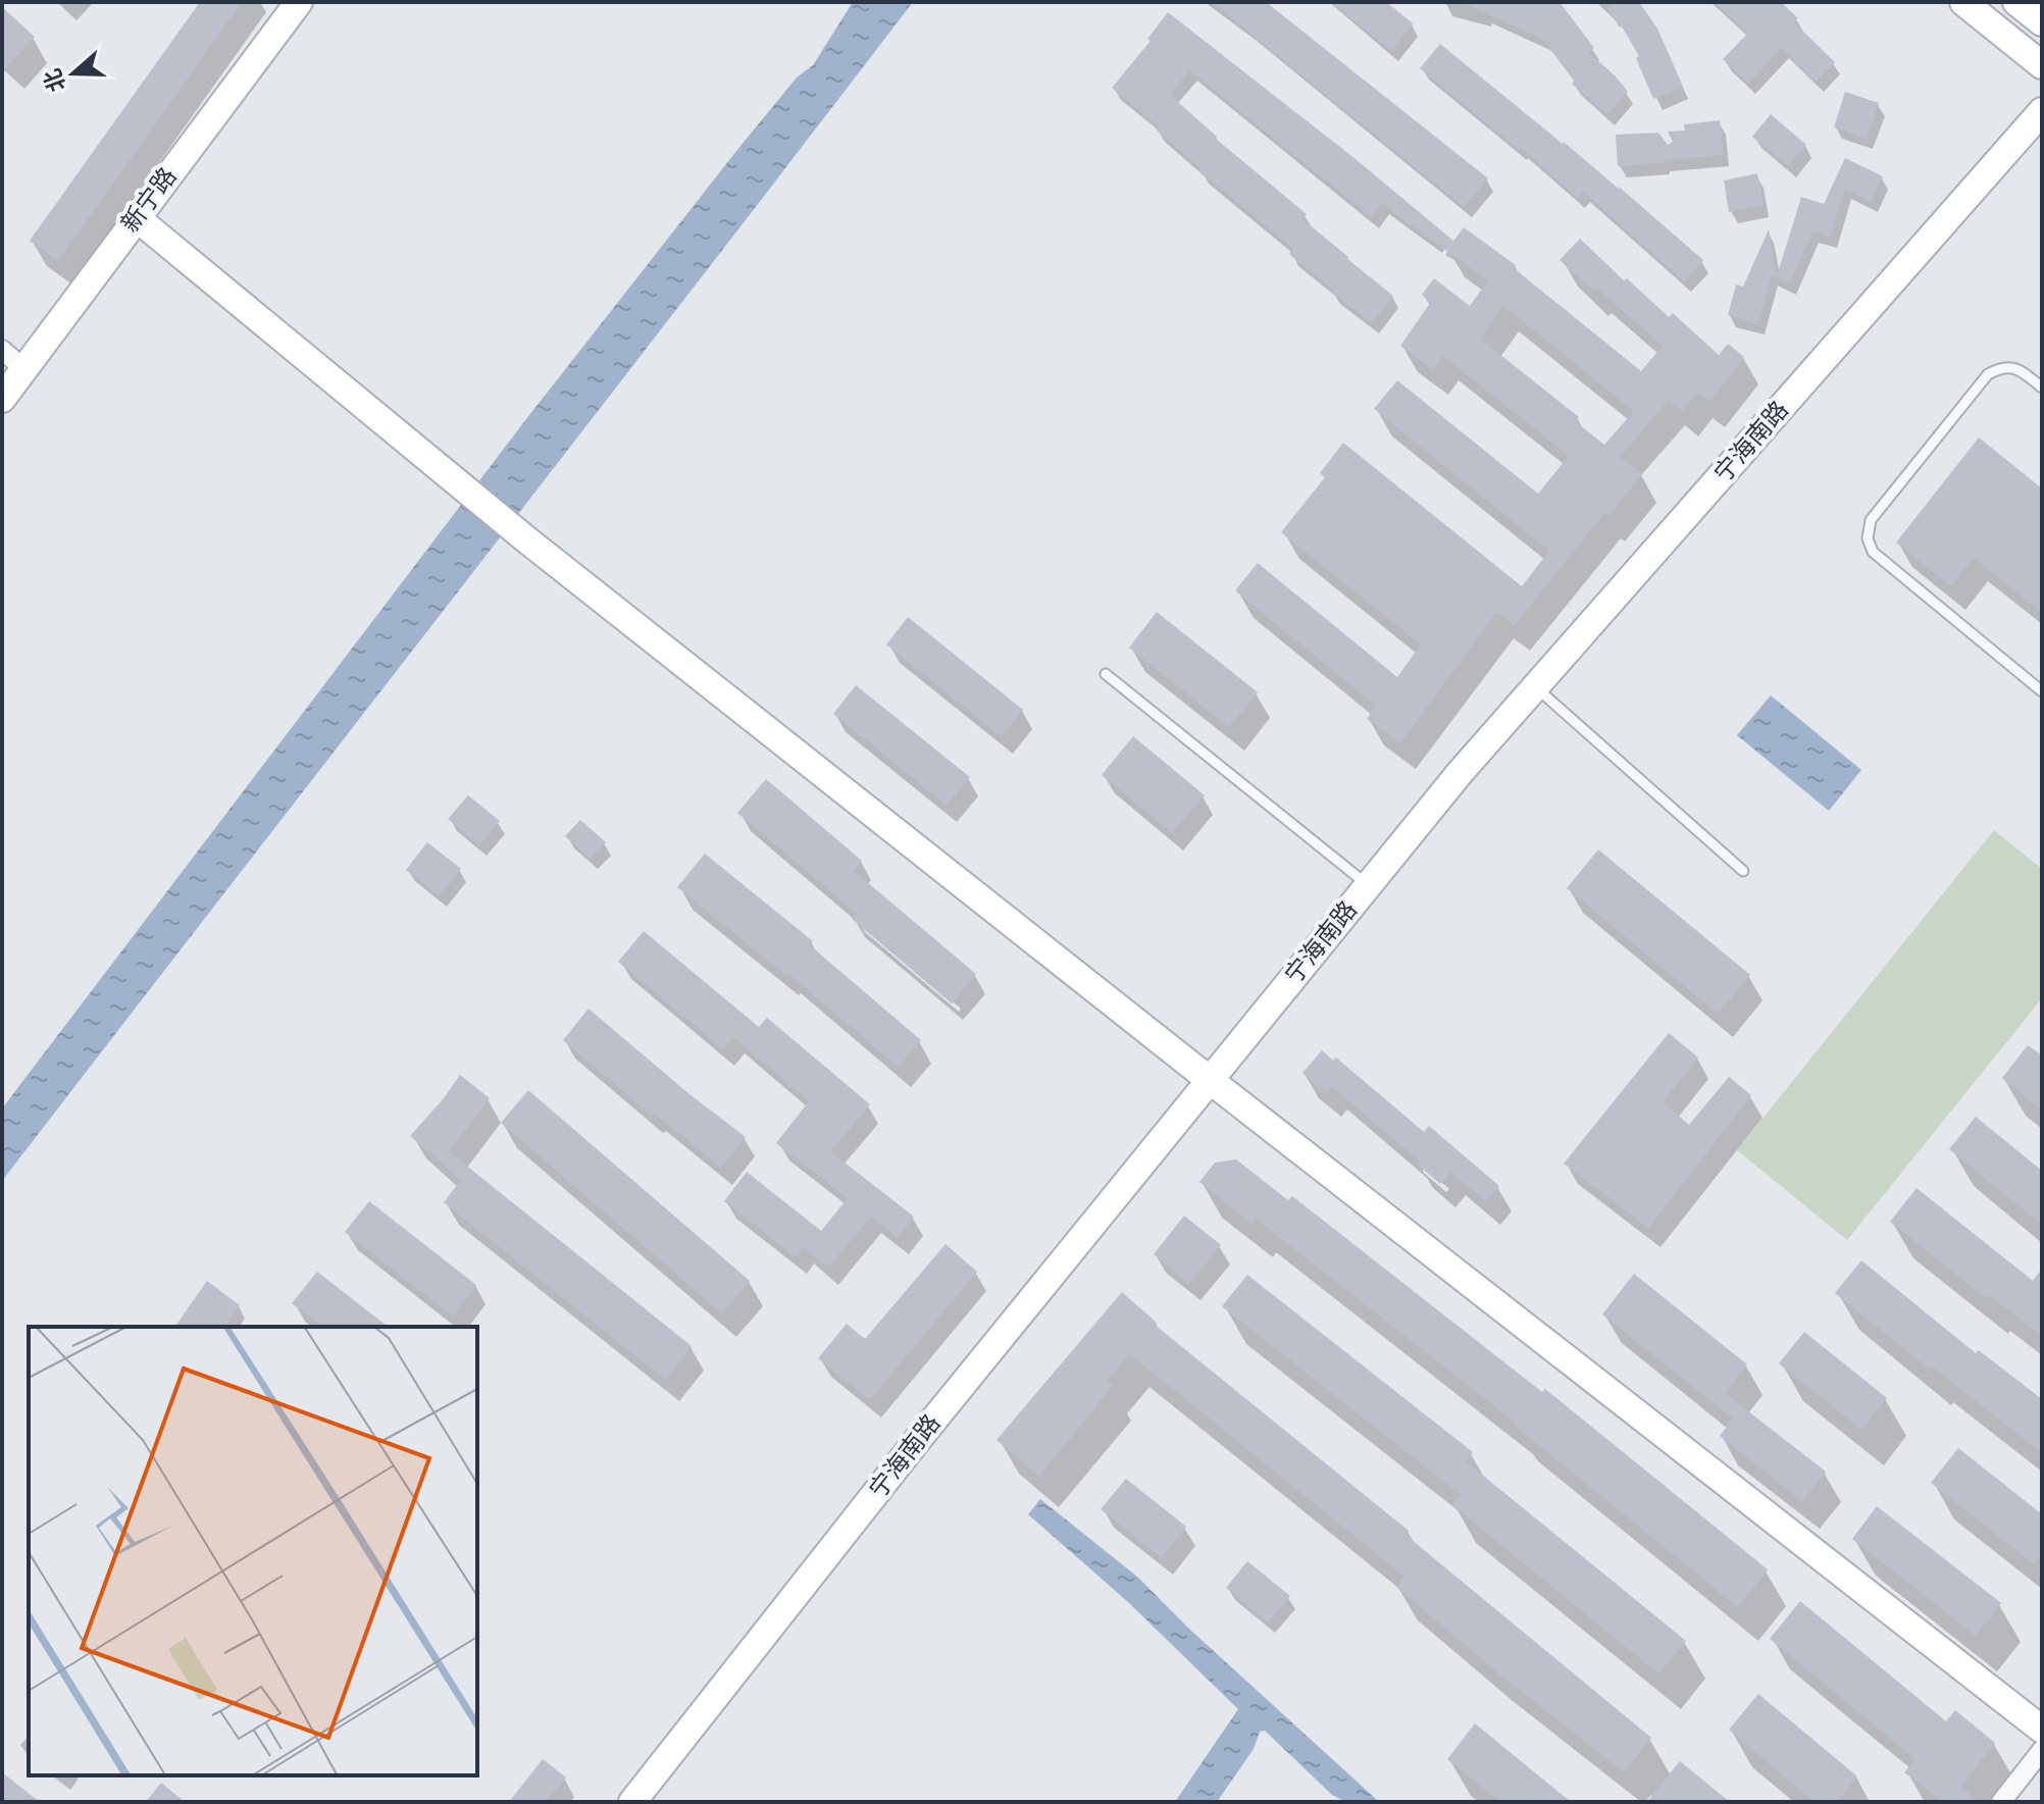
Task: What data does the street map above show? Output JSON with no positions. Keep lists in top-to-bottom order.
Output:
{
  "streets": {
    "street": ["新宁路", "宁海南路"]
  },
  "north": "left"
}
